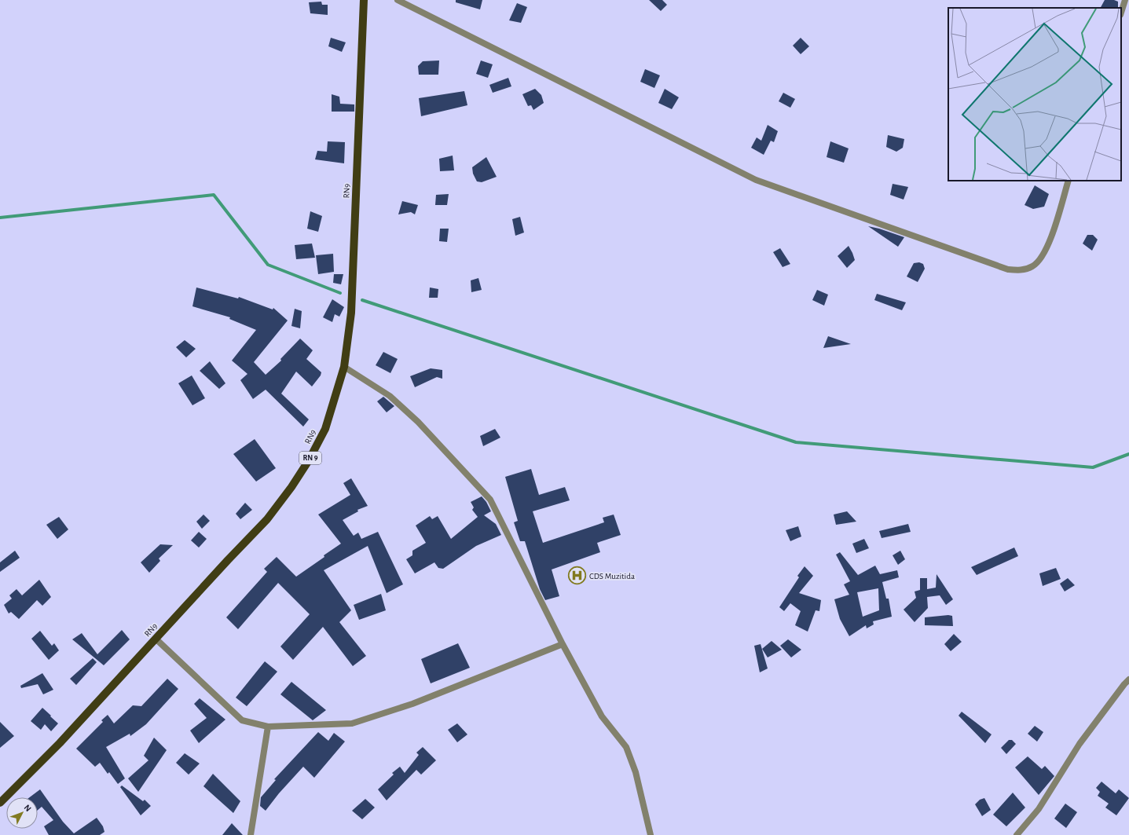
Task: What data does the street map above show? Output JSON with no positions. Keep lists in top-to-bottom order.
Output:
{
  "streets": {
    "main road": ["RN9", "RN 9"]
  },
  "places": {
    "hospital": ["CDS Muzitida"]
  },
  "north": "top right"
}
